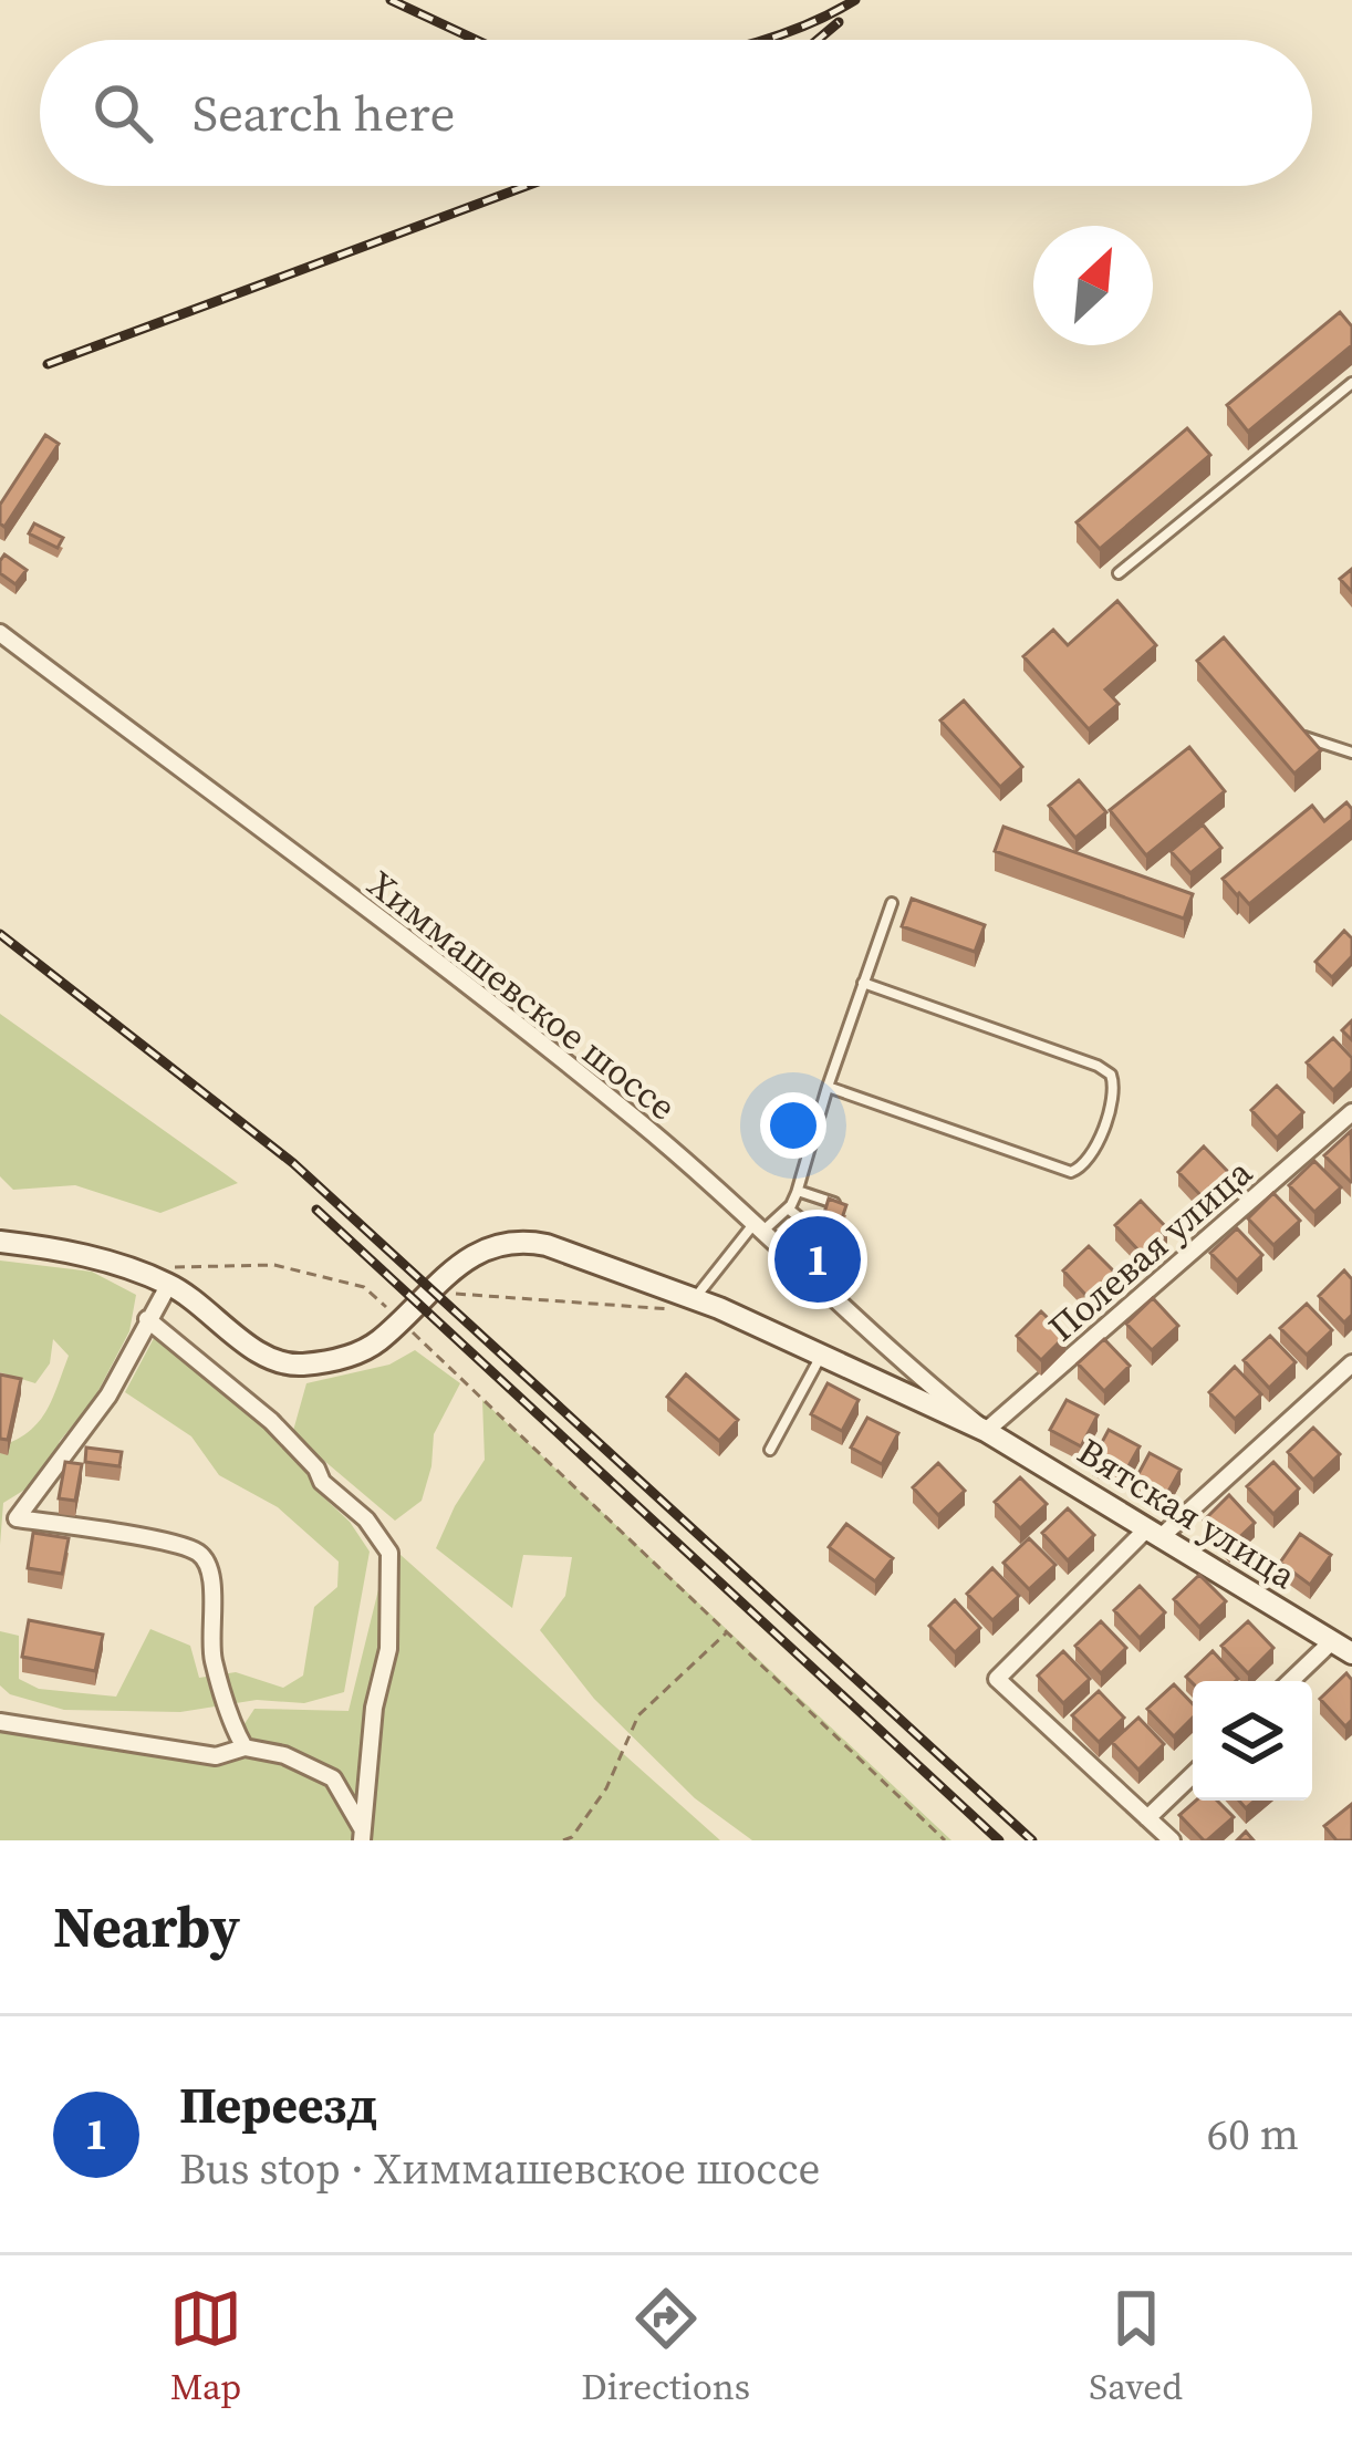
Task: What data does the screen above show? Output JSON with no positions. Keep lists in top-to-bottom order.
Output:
{
  "streets": {
    "main road": ["Вятская улица"],
    "street": ["Химмашевское шоссе", "Полевая улица"]
  },
  "crossings": [
    ["Химмашевское шоссе", "Полевая улица"],
    ["Химмашевское шоссе", "Вятская улица"],
    ["Полевая улица", "Вятская улица"]
  ],
  "north": "top right",
  "page": {
    "search": "Search here",
    "pins": "1",
    "heading": "Nearby",
    "list": [
      {
        "mark": "1",
        "name": "Переезд",
        "note": "Bus stop · Химмашевское шоссе",
        "value": "60 m"
      }
    ],
    "nav": ["Map", "Directions", "Saved"]
  }
}
